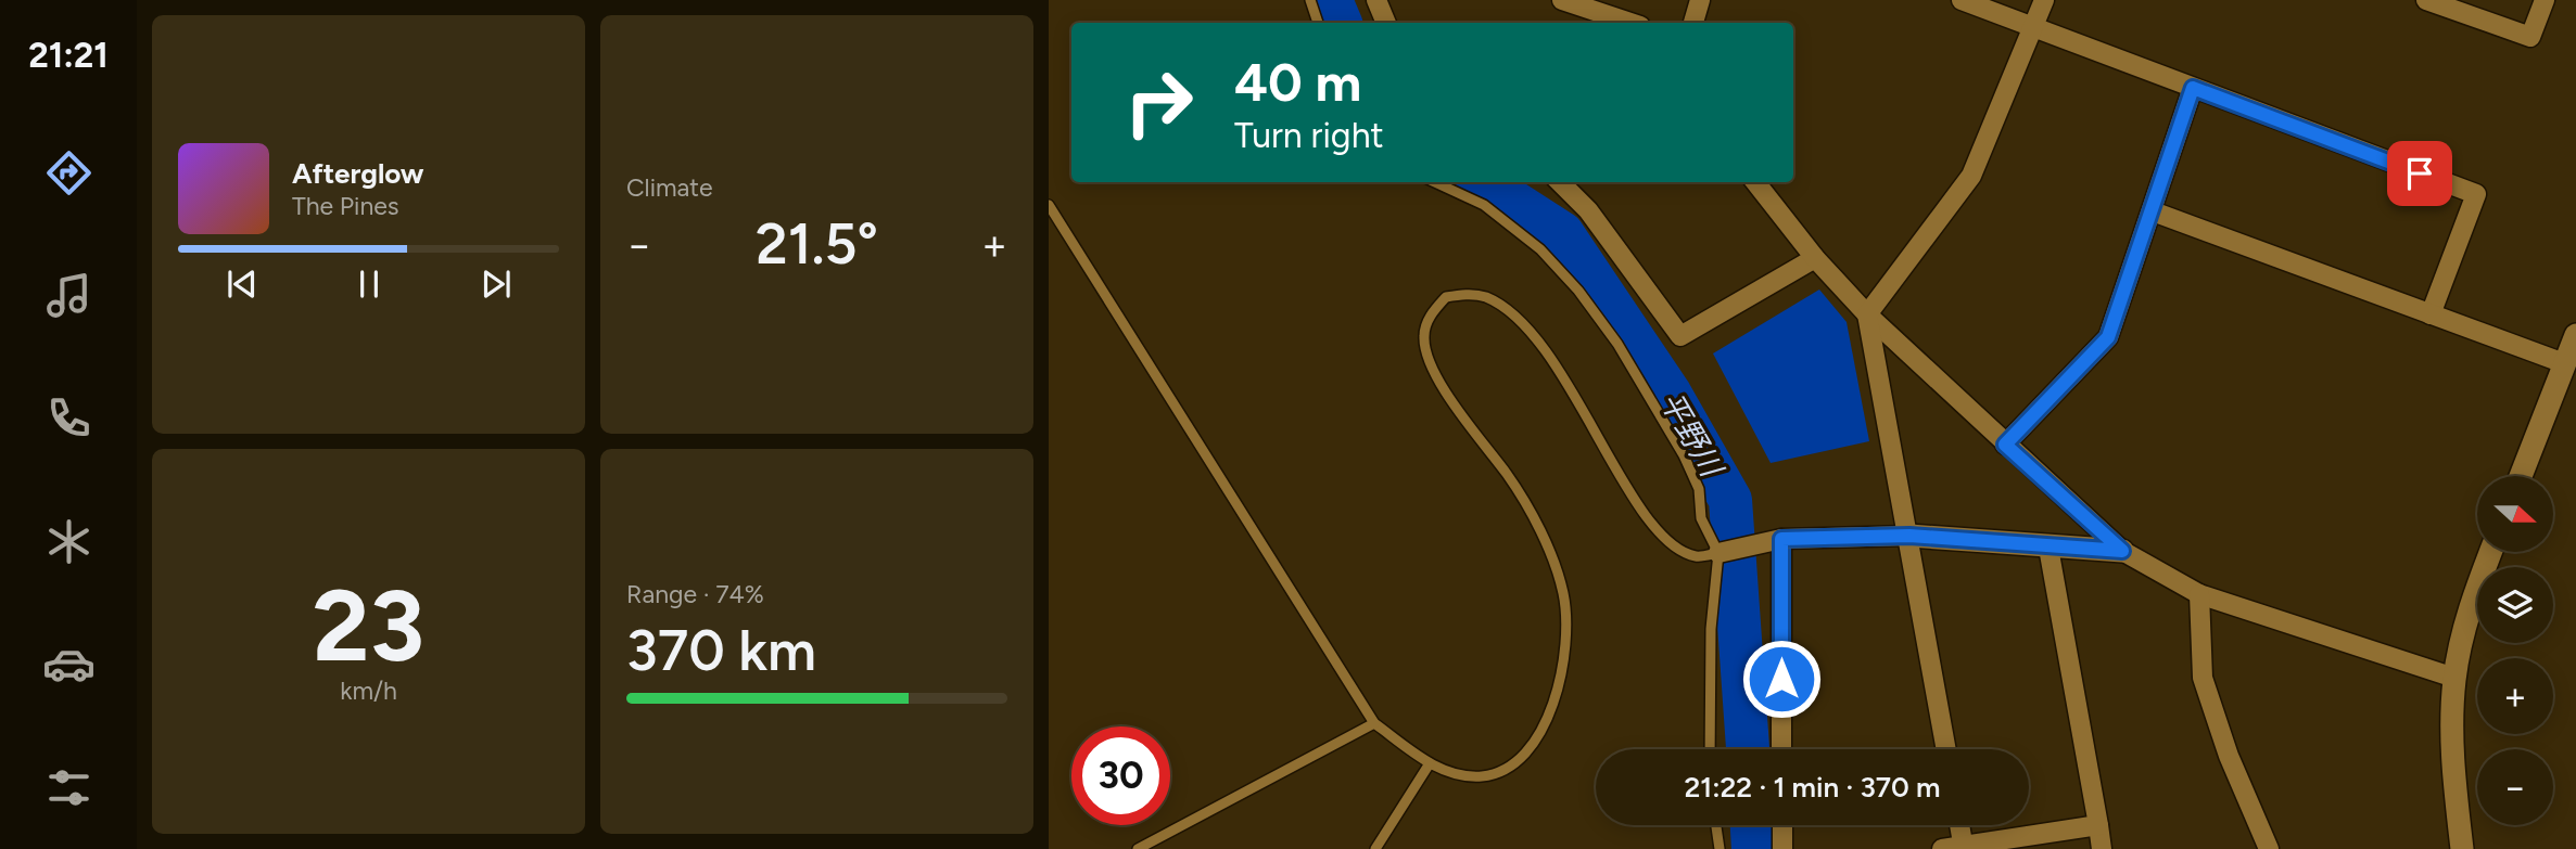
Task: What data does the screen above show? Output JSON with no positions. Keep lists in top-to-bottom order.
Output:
{
  "water": ["平野川"],
  "north": "right",
  "page": {
    "tabs": "21:21",
    "tile": [
      "Climate",
      ["23", "km/h"],
      ["Range · 74%", "370 km"]
    ],
    "turn": ["40 m", "Turn right"],
    "song": ["Afterglow", "The Pines"],
    "heat": ["−", "21.5°", "+"],
    "map_buttons": ["+", "−"],
    "limit": "30",
    "trip": "21:22 · 1 min · 370 m"
  }
}
